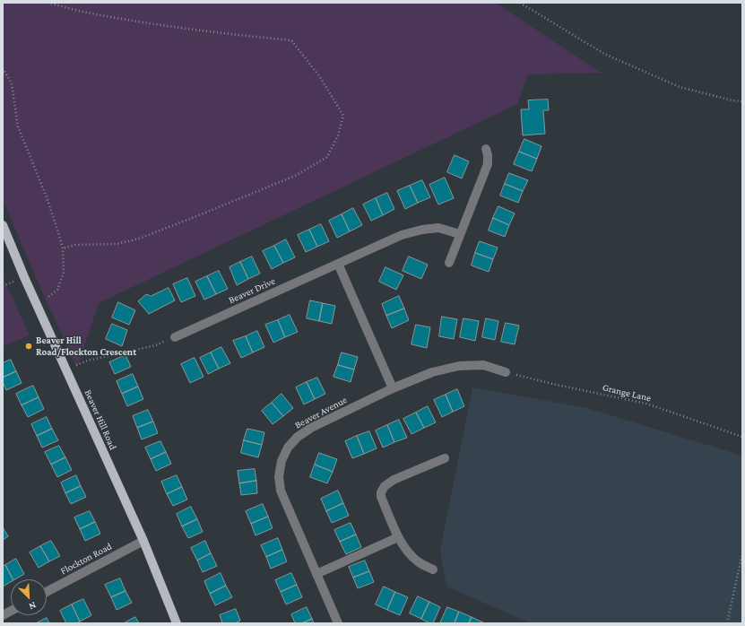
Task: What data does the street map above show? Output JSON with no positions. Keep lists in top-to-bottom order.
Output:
{
  "streets": {
    "main road": ["Beaver Hill Road"],
    "street": ["Beaver Drive", "Beaver Avenue", "Flockton Road"],
    "path": ["Grange Lane"]
  },
  "crossings": [
    ["Grange Lane", "Beaver Avenue"],
    ["Beaver Hill Road", "Flockton Road"]
  ],
  "places": ["Beaver Hill Road/Flockton Crescent"],
  "north": "bottom right"
}
